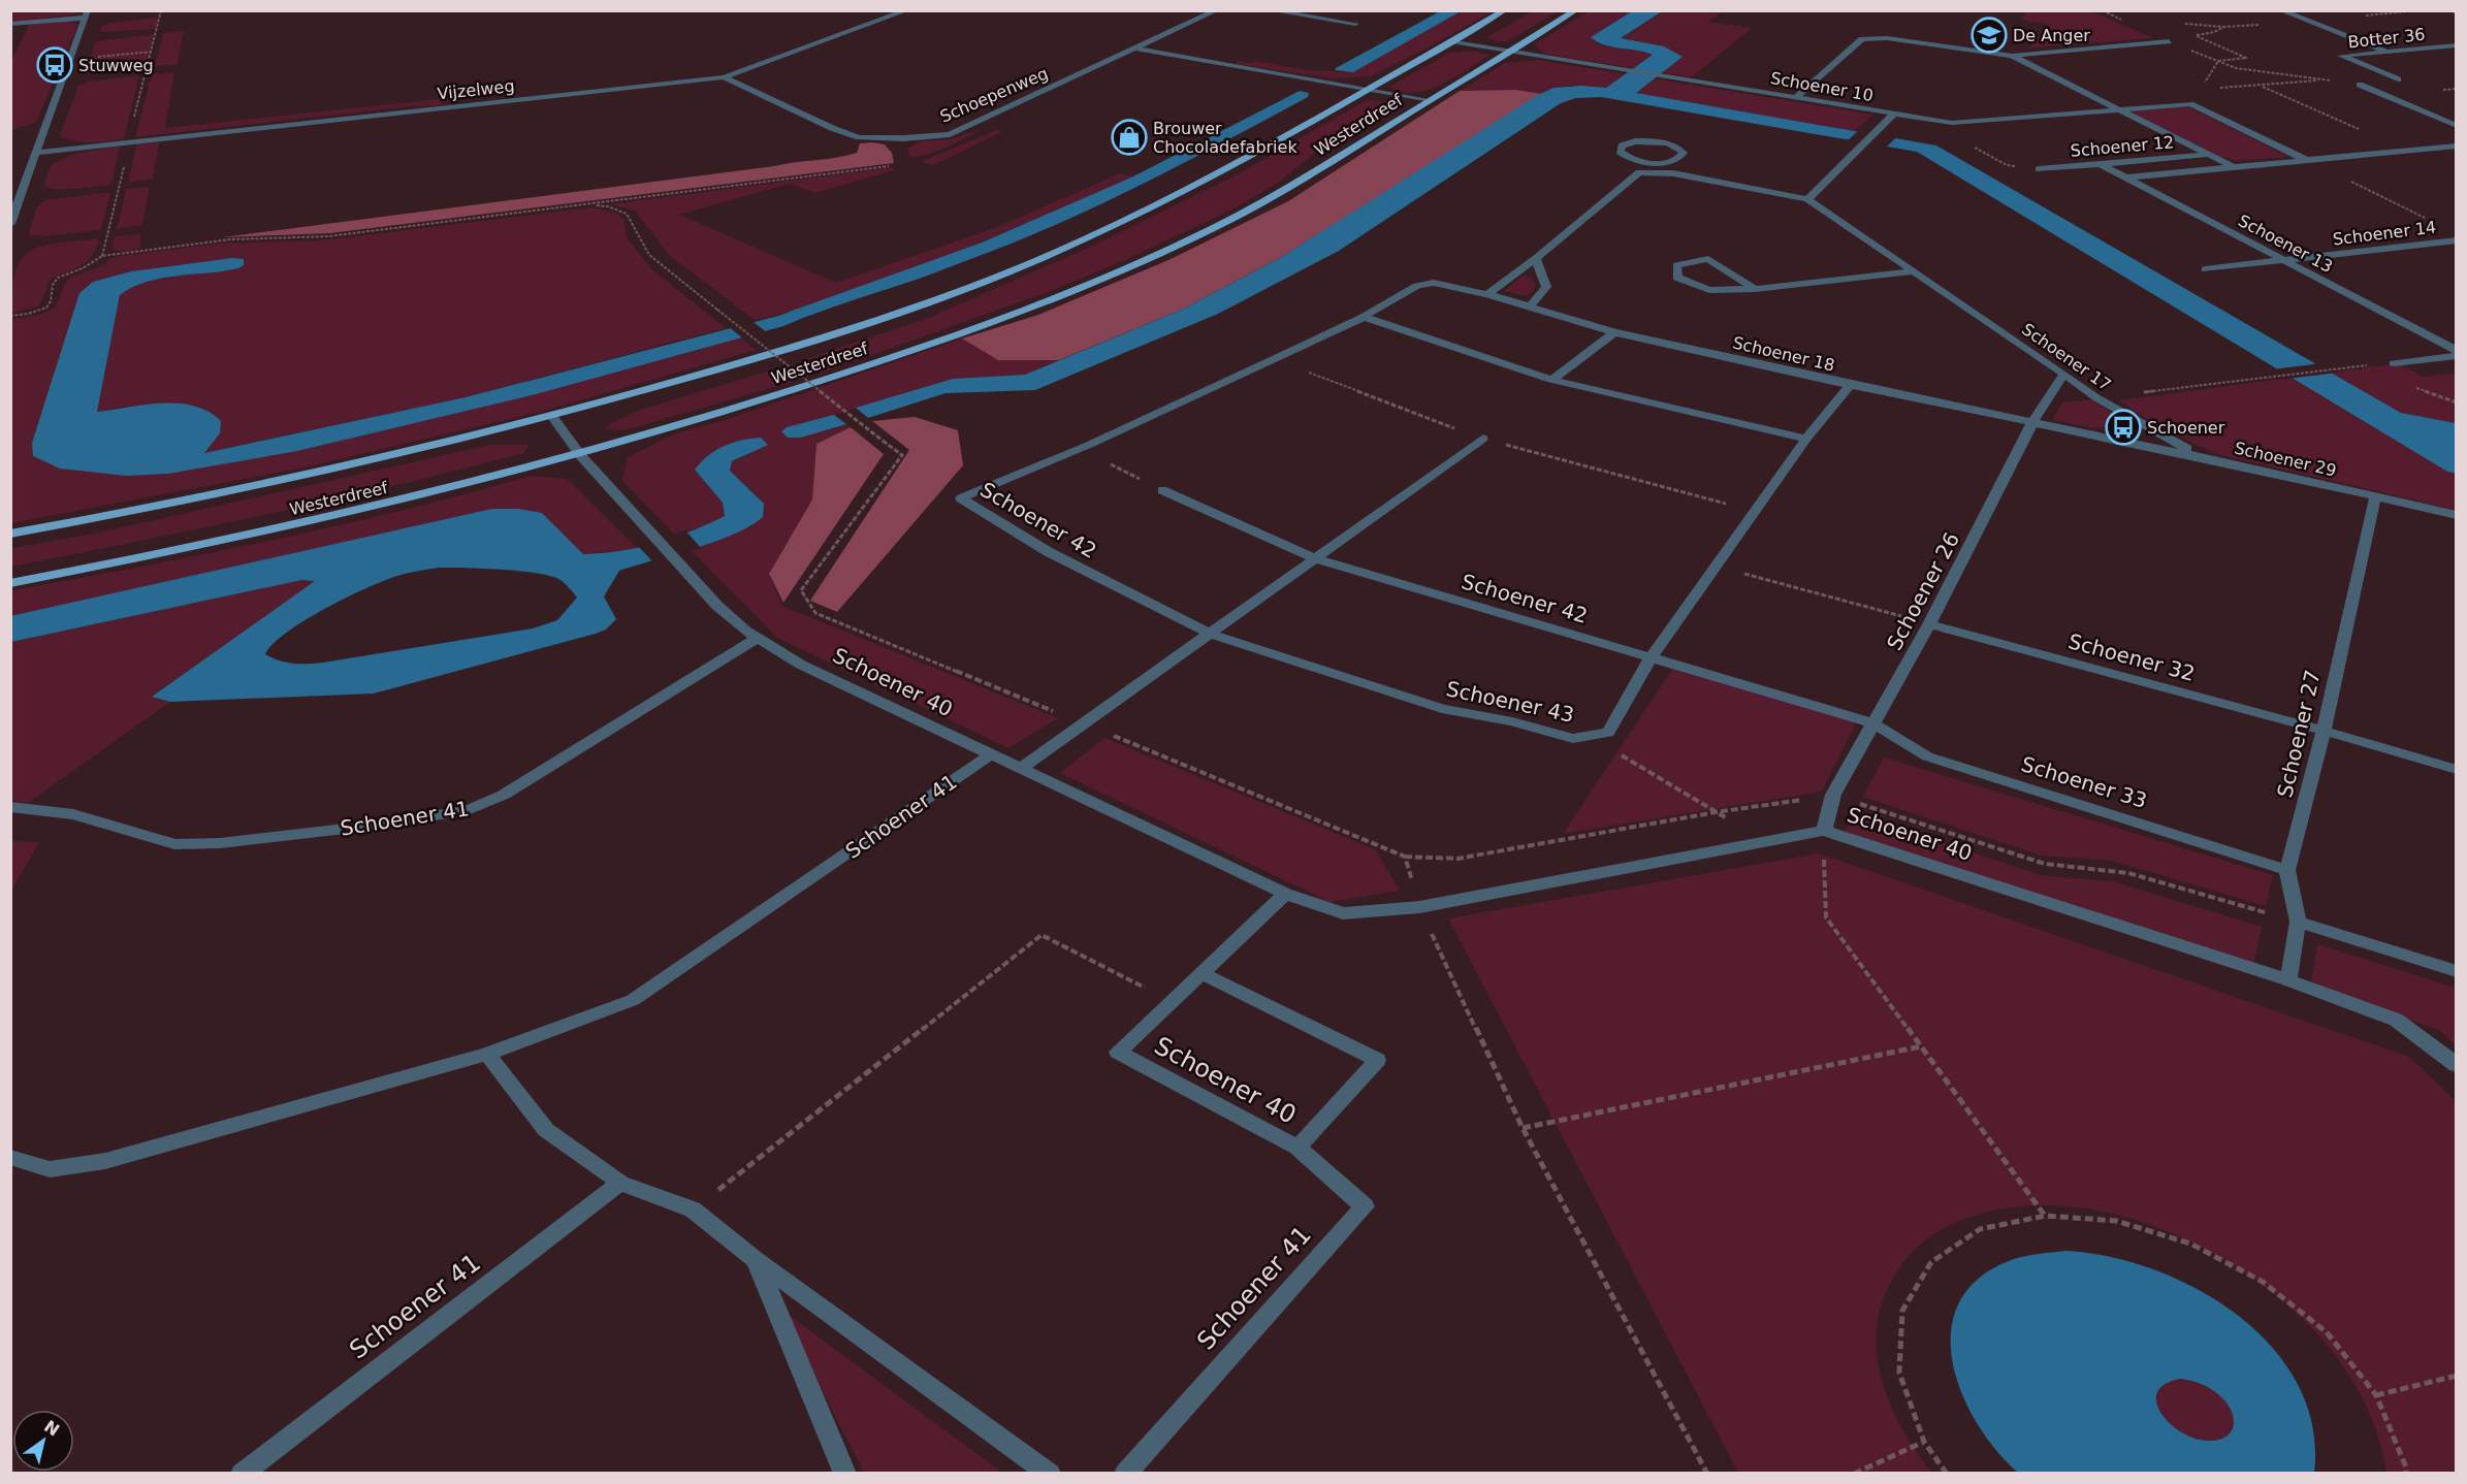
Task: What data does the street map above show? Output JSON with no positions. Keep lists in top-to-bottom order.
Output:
{
  "streets": {
    "main road": ["Westerdreef"],
    "street": [
      "Botter 36",
      "Schoener 10",
      "Vijzelweg",
      "Schoepenweg",
      "Schoener 12",
      "Schoener 14",
      "Schoener 13",
      "Schoener 18",
      "Schoener 17",
      "Schoener 29",
      "Schoener 42",
      "Schoener 26",
      "Schoener 32",
      "Schoener 40",
      "Schoener 43",
      "Schoener 27",
      "Schoener 33",
      "Schoener 41"
    ]
  },
  "crossings": [
    ["Schoener 10", "Westerdreef"],
    ["Schoener 10", "Schoener 12"],
    ["Vijzelweg", "Schoepenweg"],
    ["Westerdreef", "Schoener 40"],
    ["Schoener 12", "Schoener 13"],
    ["Schoener 14", "Schoener 13"],
    ["Schoener 18", "Schoener 29"],
    ["Schoener 18", "Schoener 42"],
    ["Schoener 18", "Schoener 26"],
    ["Schoener 18", "Schoener 43"],
    ["Schoener 17", "Schoener 29"],
    ["Schoener 17", "Schoener 26"],
    ["Schoener 29", "Schoener 26"],
    ["Schoener 29", "Schoener 27"],
    ["Schoener 42", "Schoener 43"],
    ["Schoener 26", "Schoener 32"],
    ["Schoener 26", "Schoener 40"],
    ["Schoener 26", "Schoener 33"],
    ["Schoener 32", "Schoener 27"],
    ["Schoener 40", "Schoener 27"],
    ["Schoener 40", "Schoener 41"],
    ["Schoener 27", "Schoener 33"]
  ],
  "places": {
    "school or university": ["De Anger"],
    "bus stop": ["Stuwweg", "Schoener"],
    "shop": ["Brouwer Chocoladefabriek"]
  },
  "north": "top right"
}
